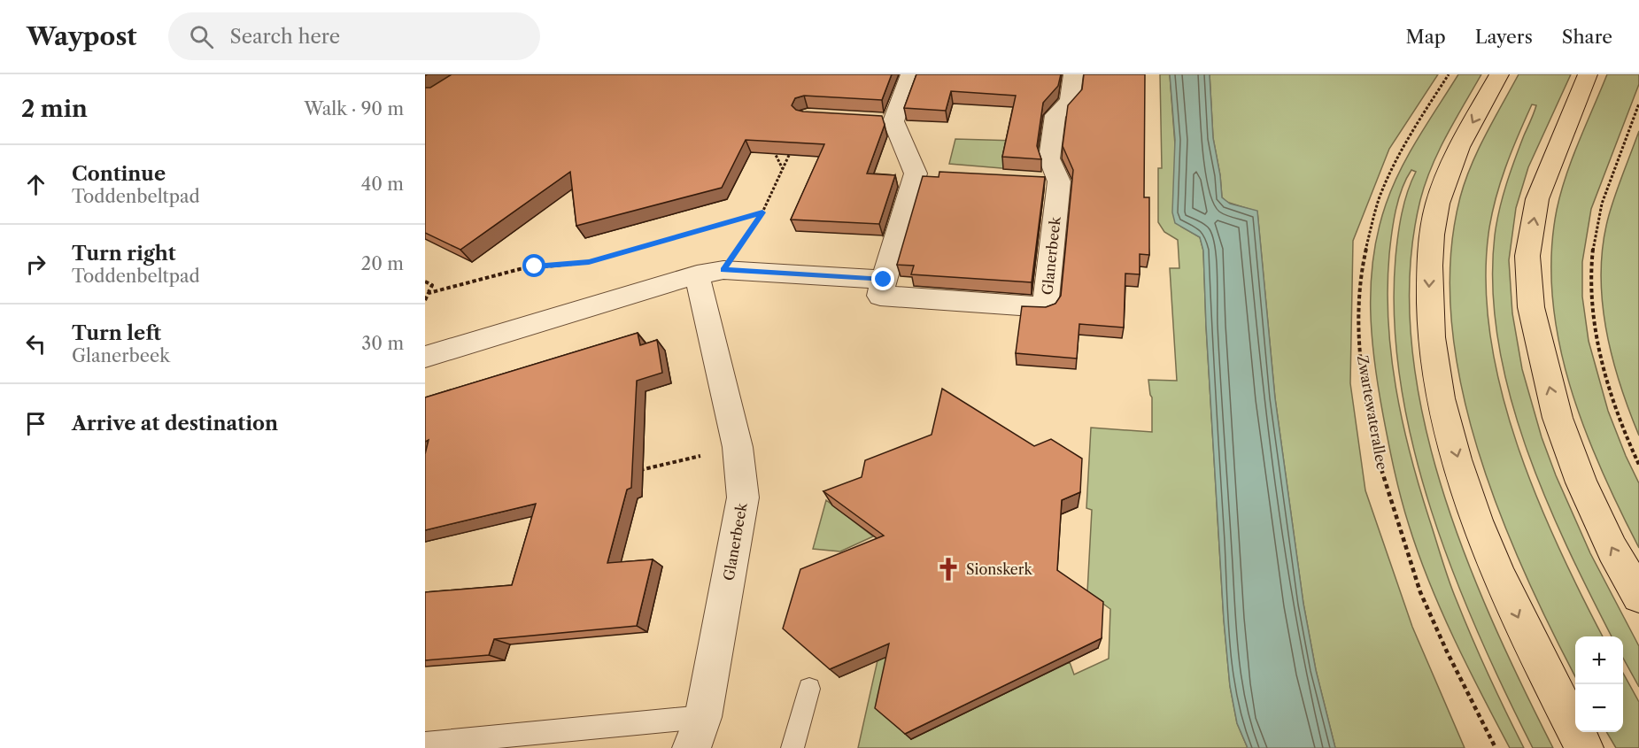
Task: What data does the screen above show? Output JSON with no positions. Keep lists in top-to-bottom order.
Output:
{
  "streets": {
    "street": ["Glanerbeek"],
    "path": ["Zwartewaterallee"]
  },
  "places": {
    "church": ["Sionskerk"]
  },
  "page": {
    "header": "Waypost",
    "search": "Search here",
    "nav": ["Map", "Layers", "Share"],
    "heading": ["2 min", "Walk · 90 m"],
    "list": [
      ["Continue", "Toddenbeltpad", "40 m"],
      ["Turn right", "Toddenbeltpad", "20 m"],
      ["Turn left", "Glanerbeek", "30 m"],
      "Arrive at destination"
    ],
    "map_buttons": ["+", "−"]
  }
}
